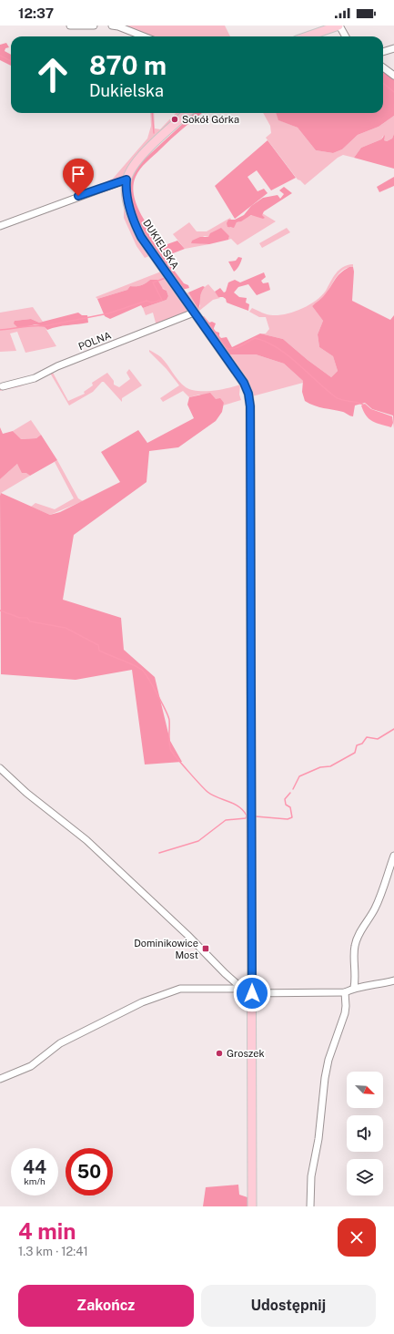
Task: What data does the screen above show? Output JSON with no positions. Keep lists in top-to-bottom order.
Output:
{
  "streets": {
    "main road": ["DUKIELSKA"],
    "street": ["POLNA"]
  },
  "crossings": [
    ["DUKIELSKA", "POLNA"]
  ],
  "places": {
    "other": ["Sokół Górka", "Groszek"],
    "transit": ["Dominikowice Most"]
  },
  "north": "bottom right",
  "page": {
    "status": "12:37",
    "turn": ["870 m", "Dukielska"],
    "speed": "44 km/h",
    "limit": "50",
    "heading": ["4 min", "1.3 km · 12:41"],
    "buttons": ["Zakończ", "Udostępnij"]
  }
}
